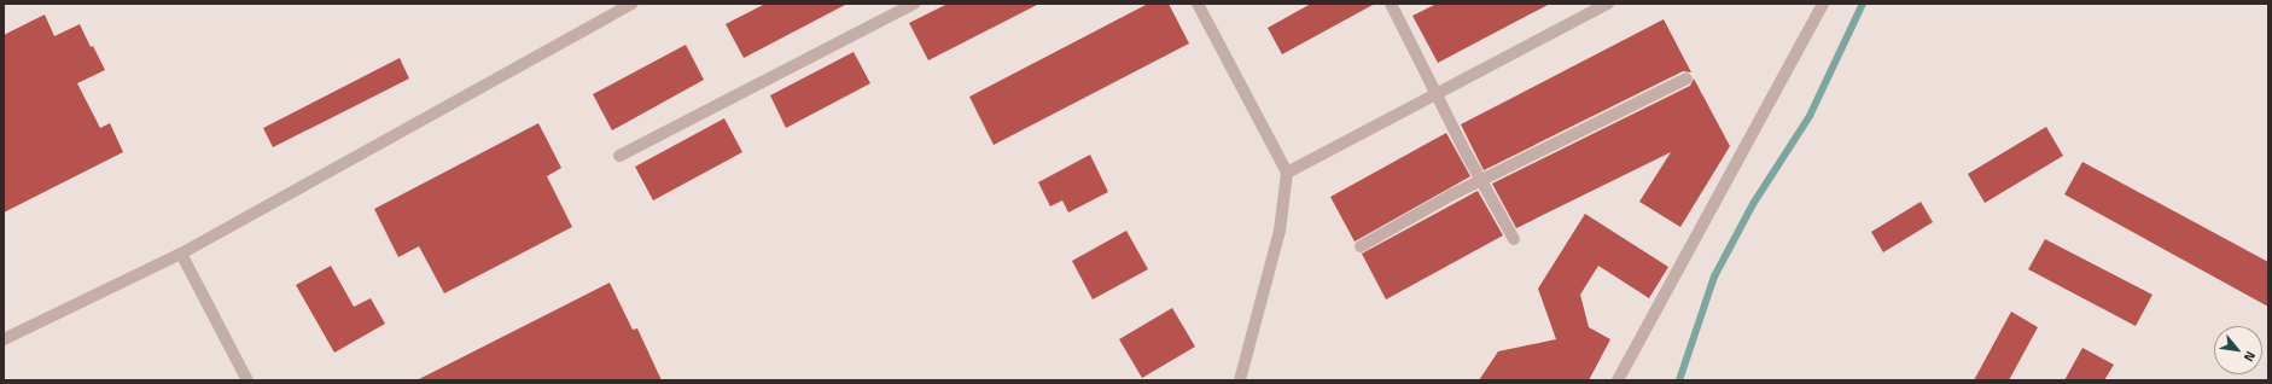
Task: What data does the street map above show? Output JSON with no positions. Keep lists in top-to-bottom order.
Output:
{
  "north": "bottom right"
}
